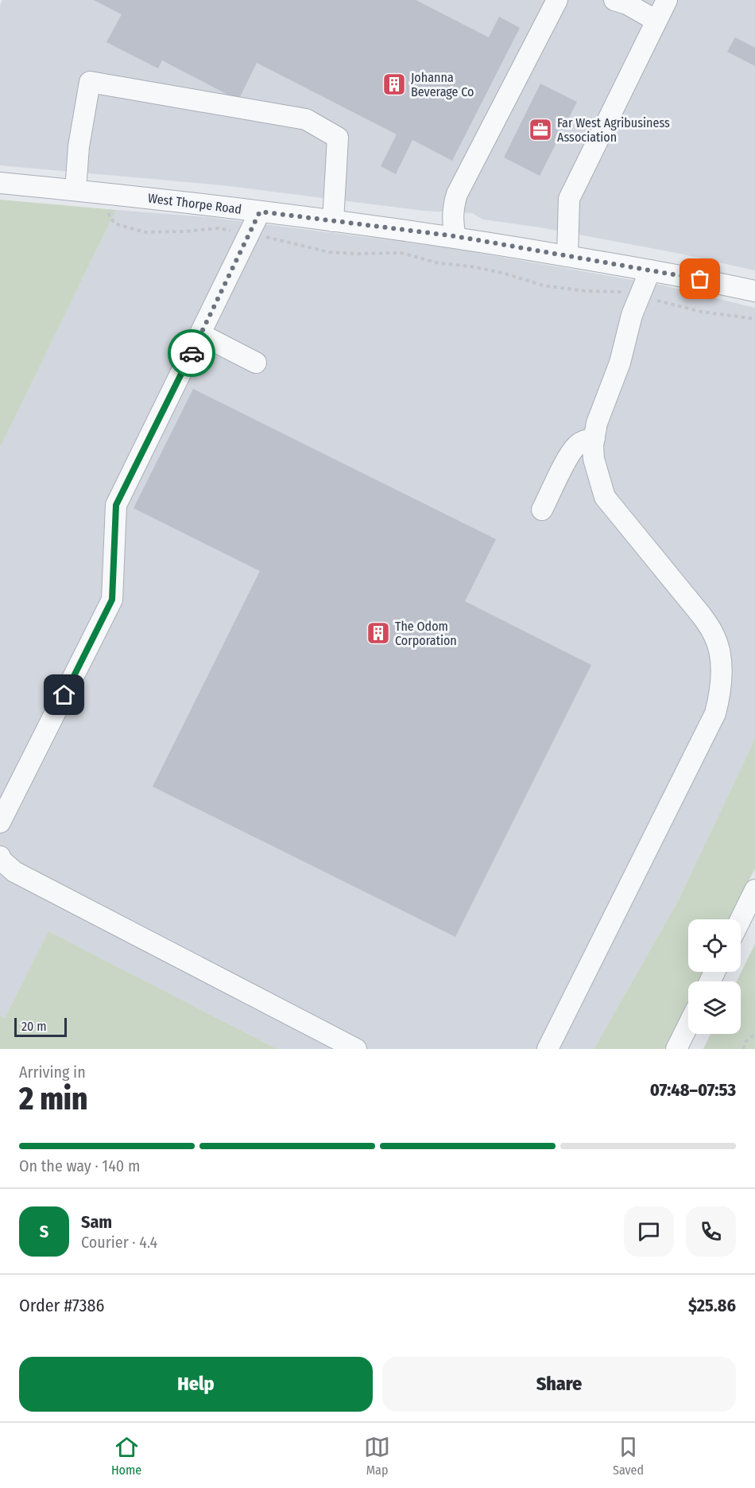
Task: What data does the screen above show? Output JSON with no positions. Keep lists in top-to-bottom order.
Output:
{
  "streets": {
    "street": ["West Thorpe Road"]
  },
  "places": {
    "building": ["Johanna Beverage Co", "The Odom Corporation"],
    "office": ["Far West Agribusiness Association"]
  },
  "scale_bar": "20 m",
  "page": {
    "scale": "20 m",
    "heading": ["2 min", "Arriving in", "07:48–07:53"],
    "panel": [
      "Sam",
      "Courier · 4.4",
      "Order #7386",
      "$25.86"
    ],
    "bar": "On the way · 140 m",
    "round": "S",
    "buttons": ["Help", "Share"],
    "tabs": ["Home", "Map", "Saved"]
  }
}
